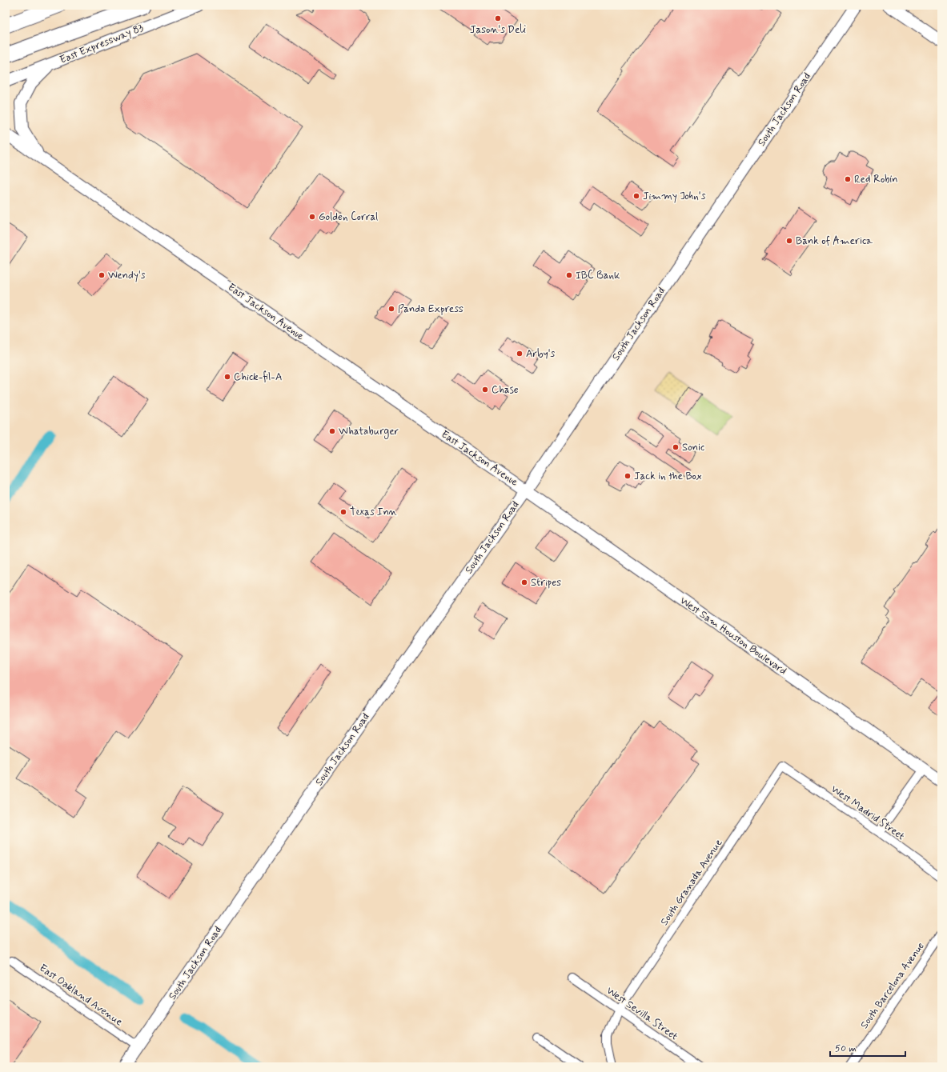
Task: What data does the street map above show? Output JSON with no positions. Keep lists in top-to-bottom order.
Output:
{
  "streets": {
    "main road": [
      "East Expressway 83",
      "South Jackson Road",
      "East Jackson Avenue",
      "West Sam Houston Boulevard"
    ],
    "street": [
      "West Madrid Street",
      "South Granada Avenue",
      "South Barcelona Avenue",
      "East Oakland Avenue",
      "West Sevilla Street"
    ]
  },
  "crossings": [
    ["South Jackson Road", "East Jackson Avenue"],
    ["South Jackson Road", "West Sam Houston Boulevard"],
    ["South Jackson Road", "East Oakland Avenue"],
    ["East Jackson Avenue", "West Sam Houston Boulevard"],
    ["West Madrid Street", "South Granada Avenue"],
    ["South Granada Avenue", "West Sevilla Street"]
  ],
  "places": [
    "Jason's Deli",
    "Red Robin",
    "Jimmy John's",
    "Golden Corral",
    "Bank of America",
    "Wendy's",
    "IBC Bank",
    "Panda Express",
    "Arby's",
    "Chick-fil-A",
    "Chase",
    "Whataburger",
    "Sonic",
    "Jack in the Box",
    "Texas Inn",
    "Stripes"
  ],
  "scale_bar": "50 m"
}
